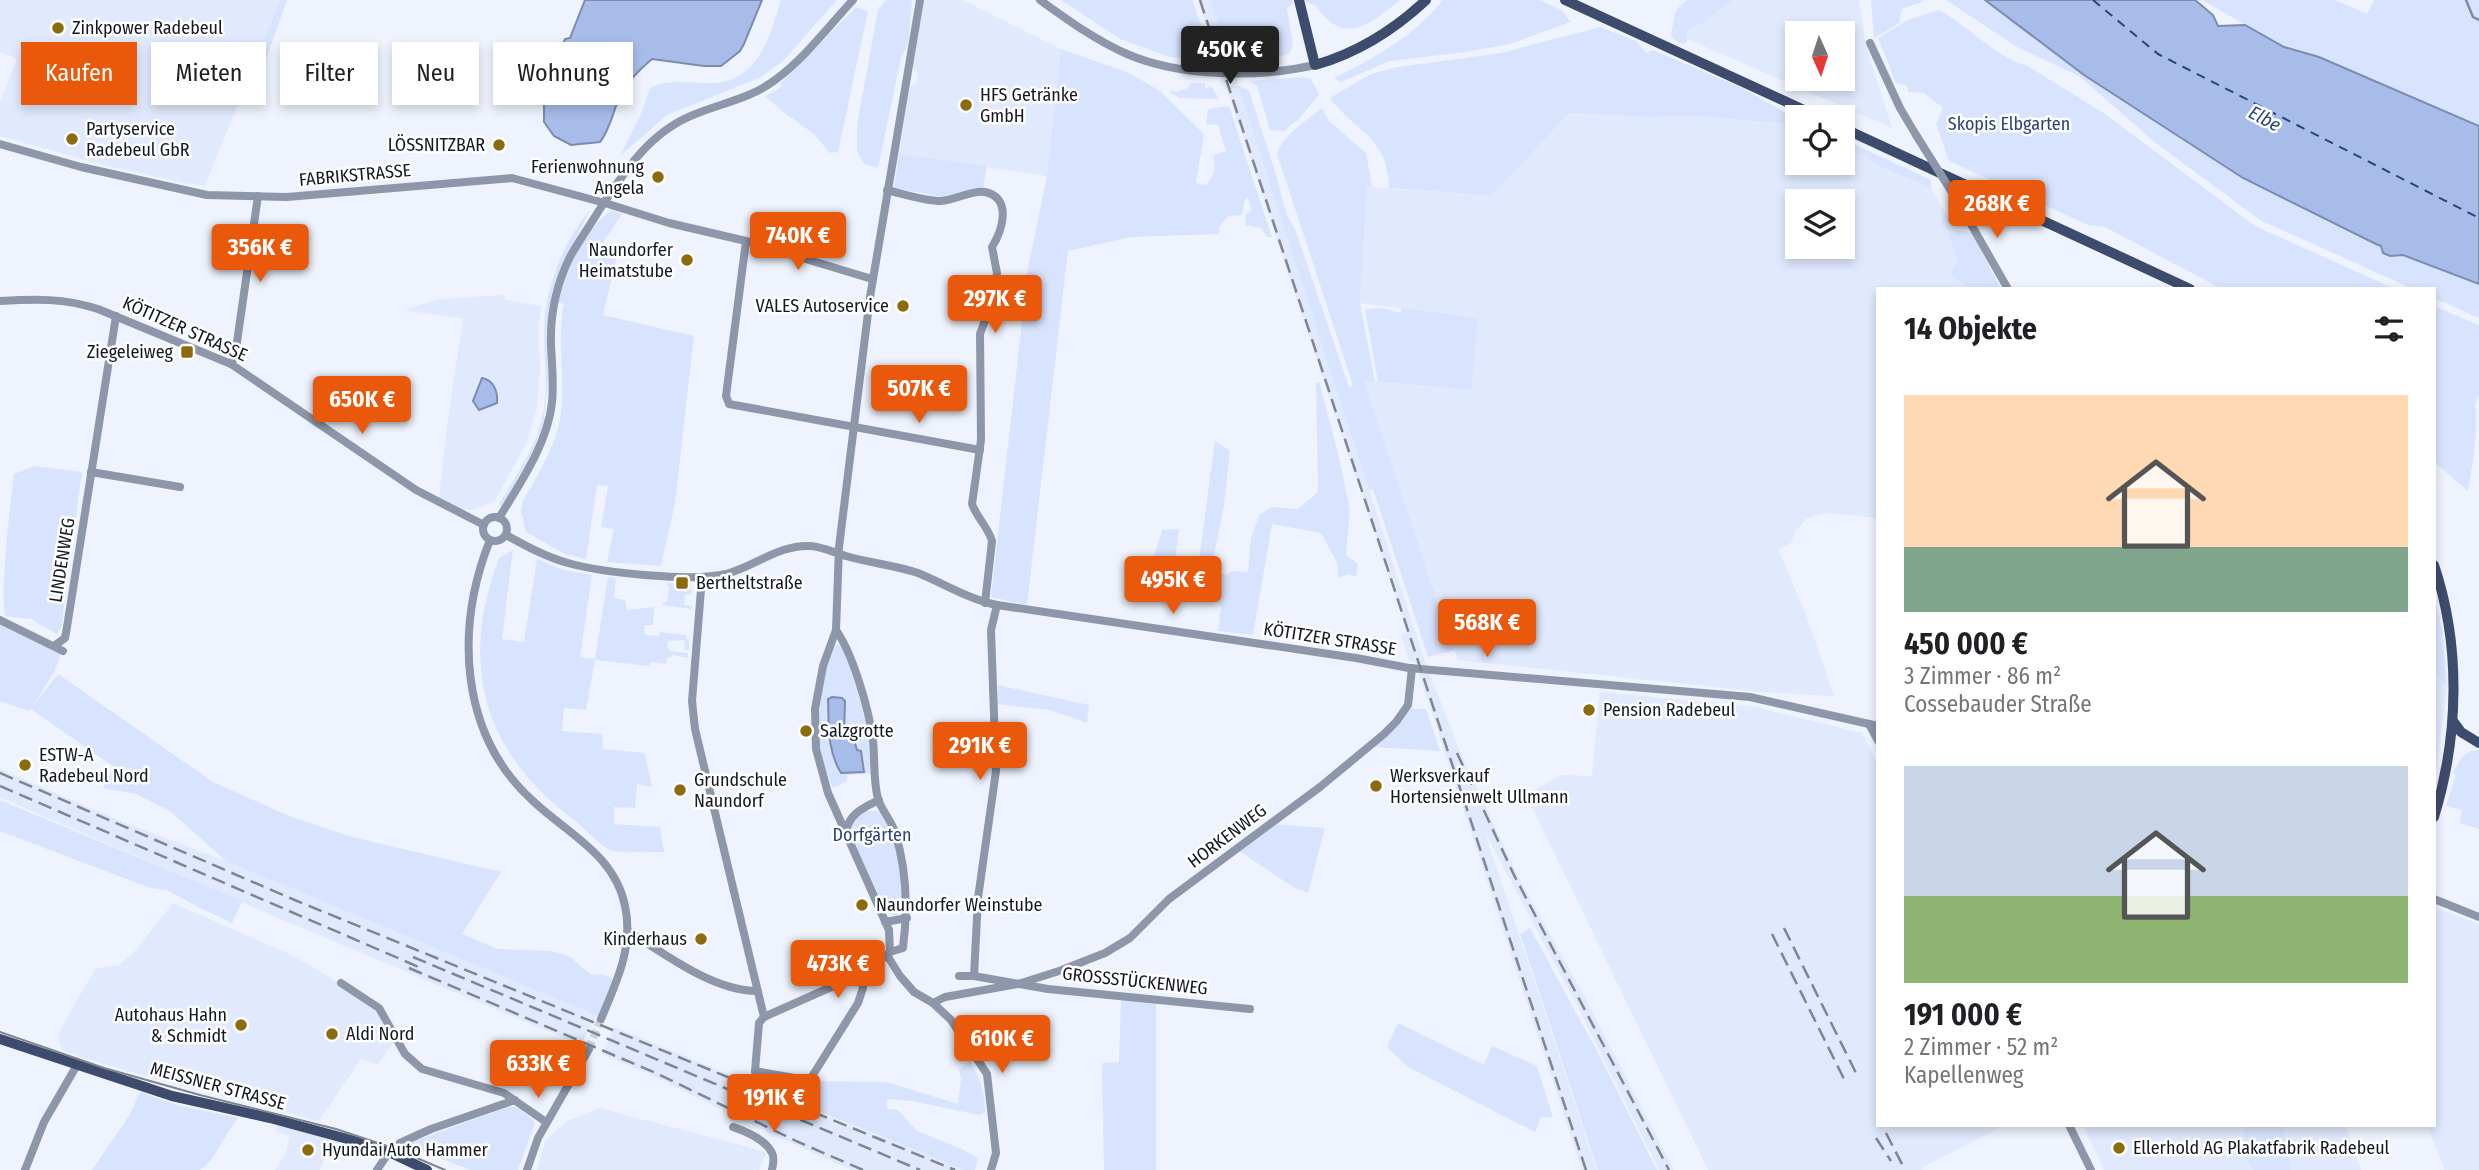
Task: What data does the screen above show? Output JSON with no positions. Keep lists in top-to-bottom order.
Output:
{
  "streets": {
    "main road": ["MEISSNER STRASSE"],
    "street": [
      "FABRIKSTRASSE",
      "KÖTITZER STRASSE",
      "LINDENWEG",
      "HORKENWEG",
      "GROSSSTÜCKENWEG"
    ]
  },
  "crossings": [
    ["KÖTITZER STRASSE", "LINDENWEG"],
    ["KÖTITZER STRASSE", "HORKENWEG"],
    ["HORKENWEG", "GROSSSTÜCKENWEG"]
  ],
  "water": ["Elbe"],
  "parks": ["Skopis Elbgarten", "Dorfgärten"],
  "places": {
    "other": [
      "Zinkpower Radebeul",
      "HFS Getränke GmbH",
      "Partyservice Radebeul GbR",
      "LÖSSNITZBAR",
      "Ferienwohnung Angela",
      "Naundorfer Heimatstube",
      "VALES Autoservice",
      "Pension Radebeul",
      "Salzgrotte",
      "ESTW-A Radebeul Nord",
      "Werksverkauf Hortensienwelt Ullmann",
      "Grundschule Naundorf",
      "Naundorfer Weinstube",
      "Kinderhaus",
      "Autohaus Hahn & Schmidt",
      "Aldi Nord",
      "Ellerhold AG Plakatfabrik Radebeul",
      "Hyundai Auto Hammer"
    ],
    "transit": ["Ziegeleiweg", "Bertheltstraße"]
  },
  "north": "bottom",
  "page": {
    "price": [
      "450K €",
      "268K €",
      "740K €",
      "356K €",
      "297K €",
      "507K €",
      "650K €",
      "495K €",
      "568K €",
      "291K €",
      "473K €",
      "610K €",
      "633K €",
      "191K €"
    ],
    "chip": [
      "Kaufen",
      "Mieten",
      "Filter",
      "Neu",
      "Wohnung"
    ],
    "heading": "14 Objekte",
    "list": [
      {
        "name": "450 000 €",
        "note": "3 Zimmer · 86 m² · Cossebauder Straße"
      },
      {
        "name": "191 000 €",
        "note": "2 Zimmer · 52 m² · Kapellenweg"
      }
    ]
  }
}
